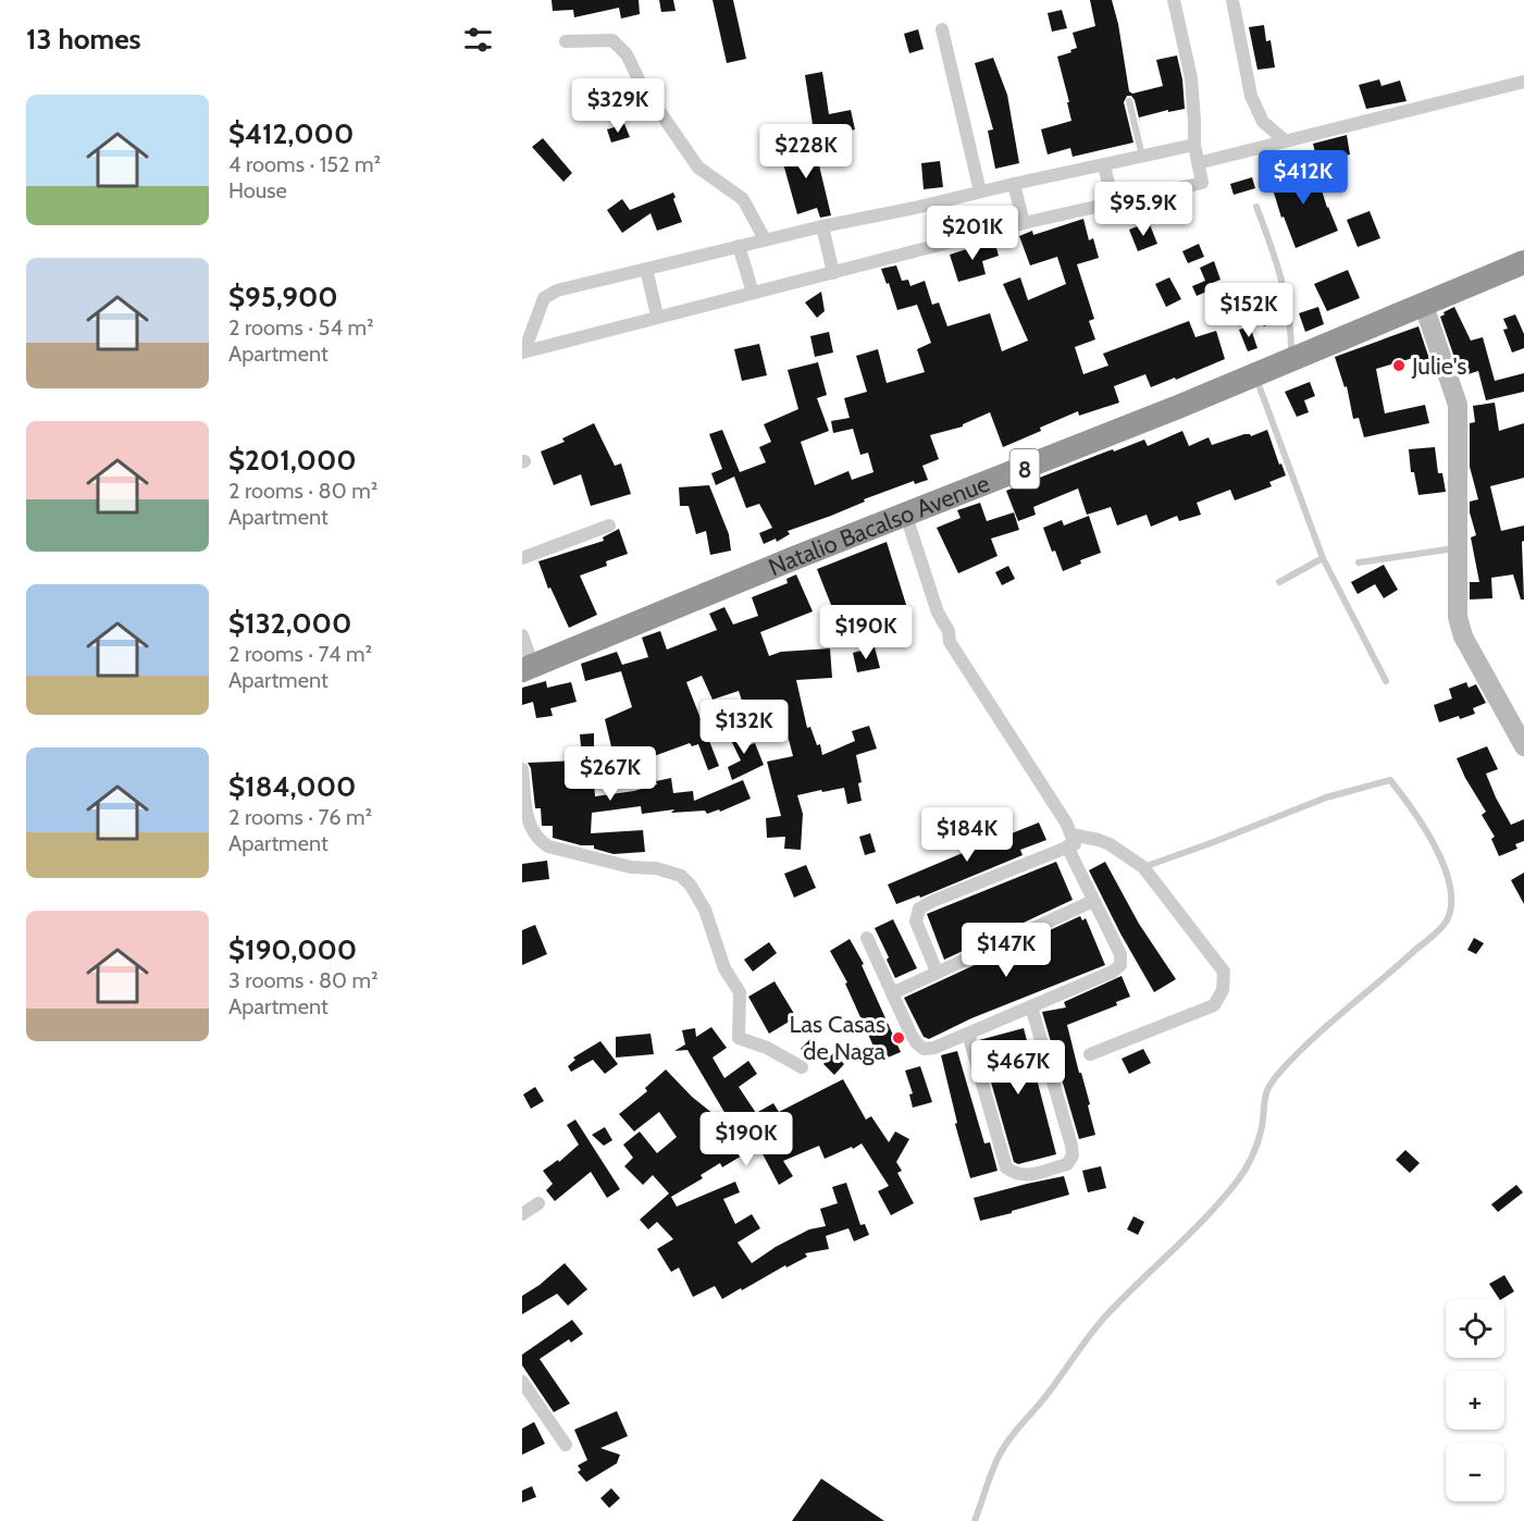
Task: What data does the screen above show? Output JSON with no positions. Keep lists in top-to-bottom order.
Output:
{
  "streets": {
    "highway": ["8", "Natalio Bacalso Avenue"]
  },
  "places": ["Julie's", "Las Casas de Naga"],
  "page": {
    "heading": "13 homes",
    "list": [
      {
        "name": "$412,000",
        "note": "4 rooms · 152 m² · House"
      },
      {
        "name": "$95,900",
        "note": "2 rooms · 54 m² · Apartment"
      },
      {
        "name": "$201,000",
        "note": "2 rooms · 80 m² · Apartment"
      },
      {
        "name": "$132,000",
        "note": "2 rooms · 74 m² · Apartment"
      },
      {
        "name": "$184,000",
        "note": "2 rooms · 76 m² · Apartment"
      },
      {
        "name": "$190,000",
        "note": "3 rooms · 80 m² · Apartment"
      }
    ],
    "price": [
      "$329K",
      "$228K",
      "$412K",
      "$95.9K",
      "$201K",
      "$152K",
      "$190K",
      "$132K",
      "$267K",
      "$184K",
      "$147K",
      "$467K",
      "$190K"
    ],
    "map_buttons": ["+", "−"]
  }
}
